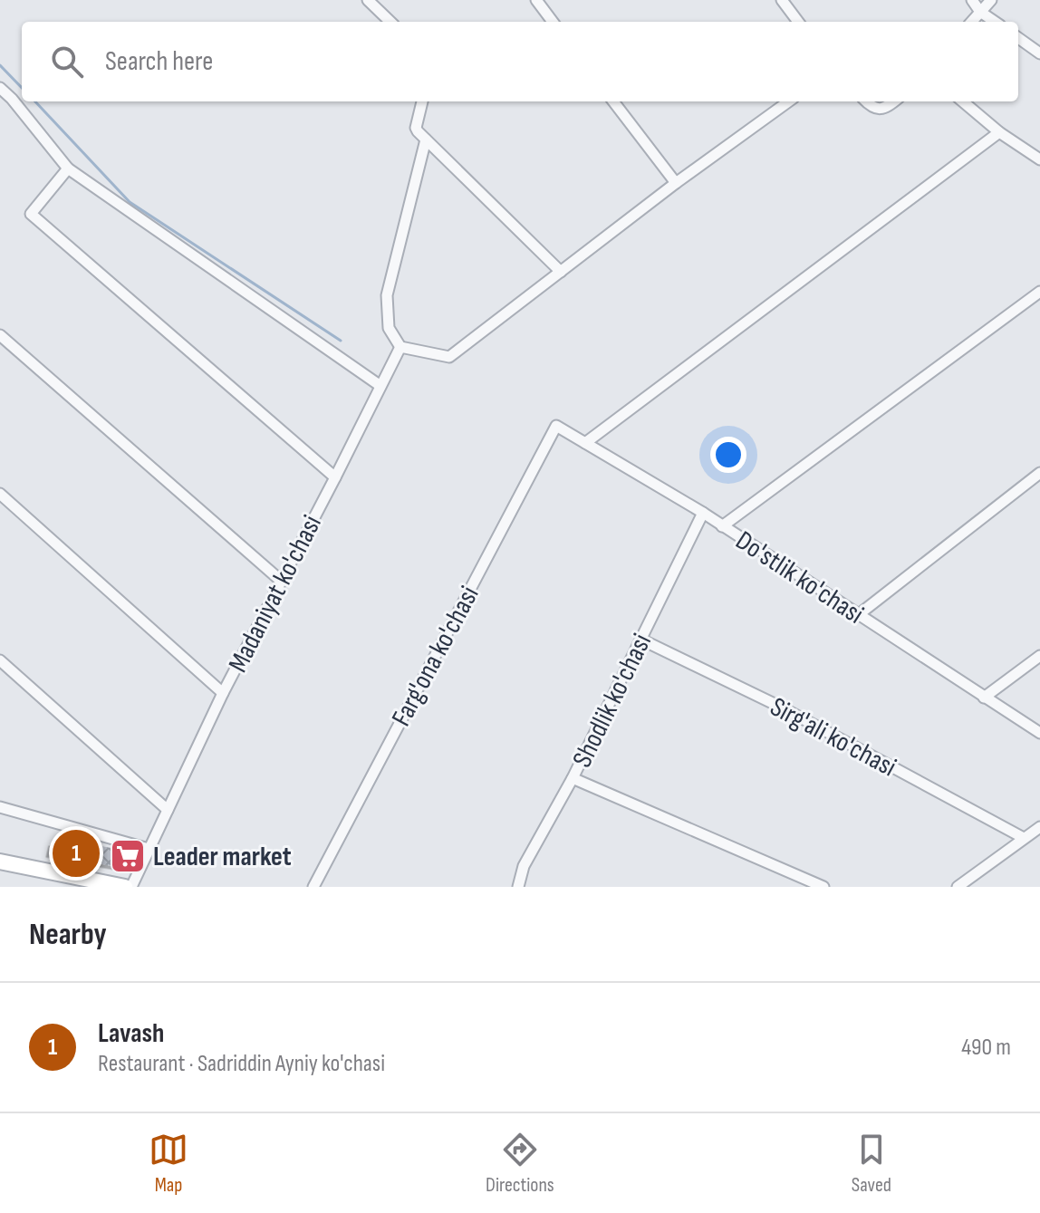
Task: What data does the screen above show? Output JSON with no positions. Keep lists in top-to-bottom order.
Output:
{
  "streets": {
    "street": [
      "Do'stlik ko'chasi",
      "Madaniyat ko'chasi",
      "Farg'ona ko'chasi",
      "Shodlik ko'chasi",
      "Sirg'ali ko'chasi"
    ]
  },
  "crossings": [
    ["Do'stlik ko'chasi", "Farg'ona ko'chasi"],
    ["Do'stlik ko'chasi", "Shodlik ko'chasi"],
    ["Shodlik ko'chasi", "Sirg'ali ko'chasi"]
  ],
  "places": {
    "supermarket": ["Leader market"]
  },
  "page": {
    "search": "Search here",
    "pins": "1",
    "heading": "Nearby",
    "list": [
      {
        "mark": "1",
        "name": "Lavash",
        "note": "Restaurant · Sadriddin Ayniy ko'chasi",
        "value": "490 m"
      }
    ],
    "nav": ["Map", "Directions", "Saved"]
  }
}
